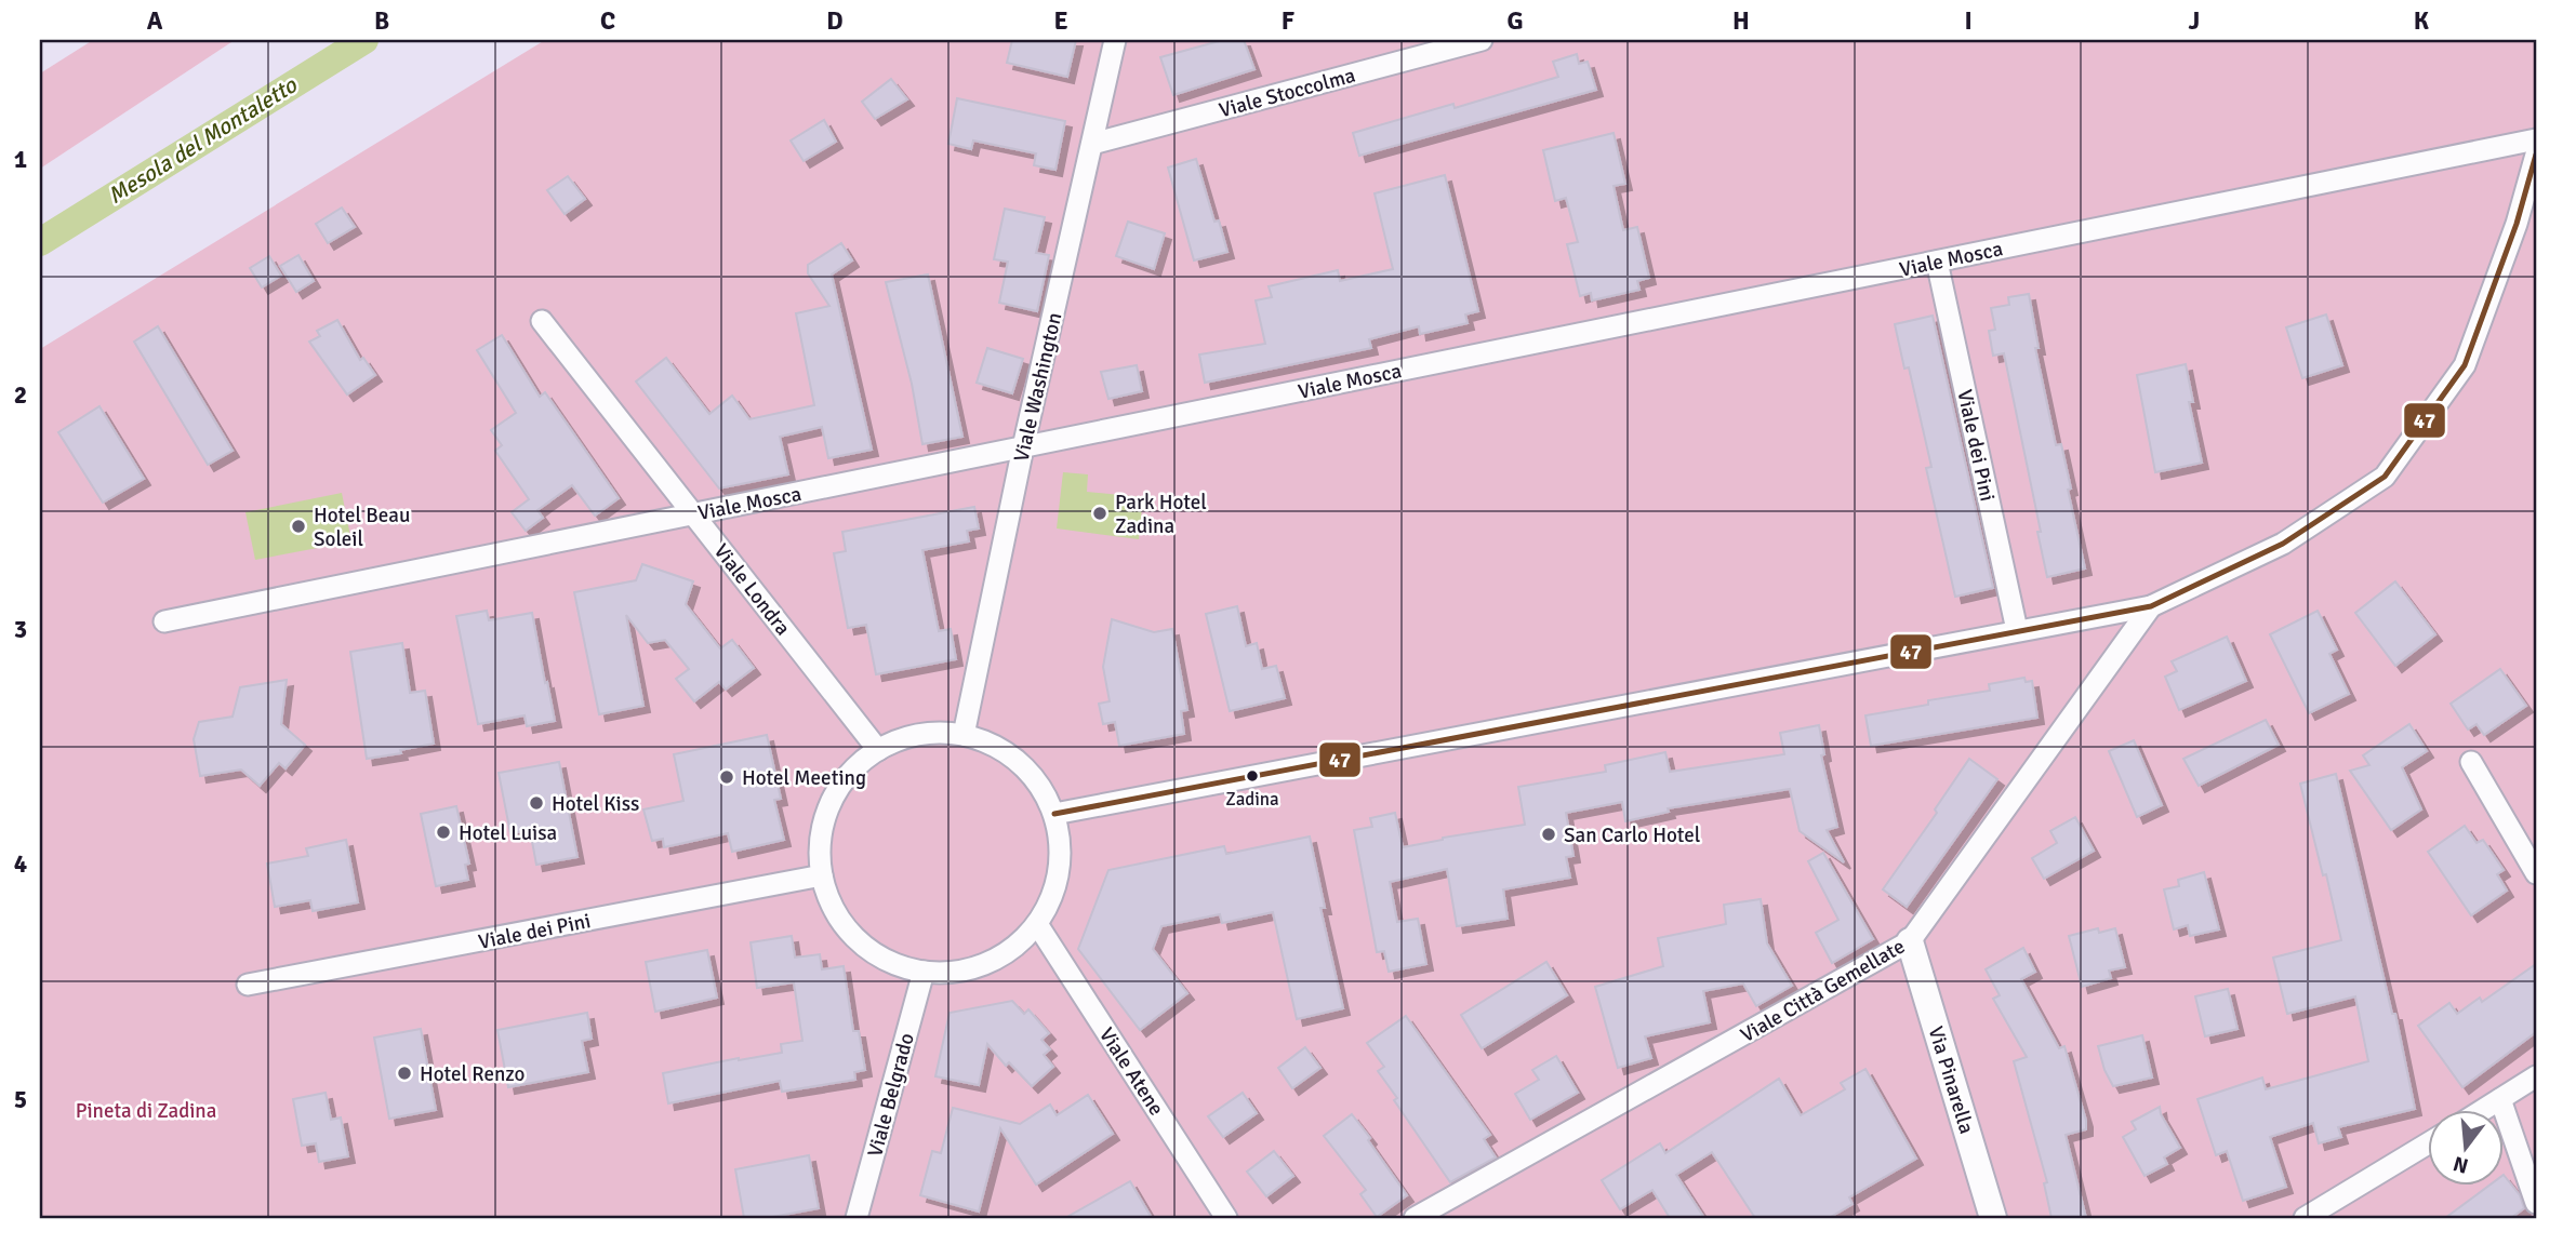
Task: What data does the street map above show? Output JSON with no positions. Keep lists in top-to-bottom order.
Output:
{
  "streets": {
    "street": [
      "Viale Stoccolma",
      "Viale Mosca",
      "Viale Washington",
      "Viale dei Pini",
      "Viale Londra",
      "Viale Città Gemellate",
      "Viale Atene",
      "Via Pinarella",
      "Viale Belgrado"
    ]
  },
  "crossings": [
    ["Viale Stoccolma", "Viale Washington"],
    ["Viale Mosca", "Viale Washington"],
    ["Viale Mosca", "Viale dei Pini"],
    ["Viale Mosca", "Viale Londra"],
    ["Viale Washington", "Viale dei Pini"],
    ["Viale Washington", "Viale Londra"],
    ["Viale Washington", "Viale Atene"],
    ["Viale Washington", "Viale Belgrado"],
    ["Viale dei Pini", "Viale Londra"],
    ["Viale dei Pini", "Viale Atene"],
    ["Viale dei Pini", "Viale Belgrado"],
    ["Viale Londra", "Viale Atene"],
    ["Viale Londra", "Viale Belgrado"],
    ["Viale Città Gemellate", "Via Pinarella"],
    ["Viale Atene", "Viale Belgrado"]
  ],
  "water": ["Mesola del Montaletto"],
  "parks": ["Pineta di Zadina"],
  "places": [
    "Park Hotel Zadina",
    "Hotel Beau Soleil",
    "Zadina",
    "Hotel Meeting",
    "Hotel Kiss",
    "Hotel Luisa",
    "San Carlo Hotel",
    "Hotel Renzo"
  ],
  "lines": ["transit line 47"],
  "north": "bottom",
  "grid": {
    "columns": [
      "A",
      "B",
      "C",
      "D",
      "E",
      "F",
      "G",
      "H",
      "I",
      "J",
      "K"
    ],
    "rows": [
      "1",
      "2",
      "3",
      "4",
      "5"
    ]
  }
}
